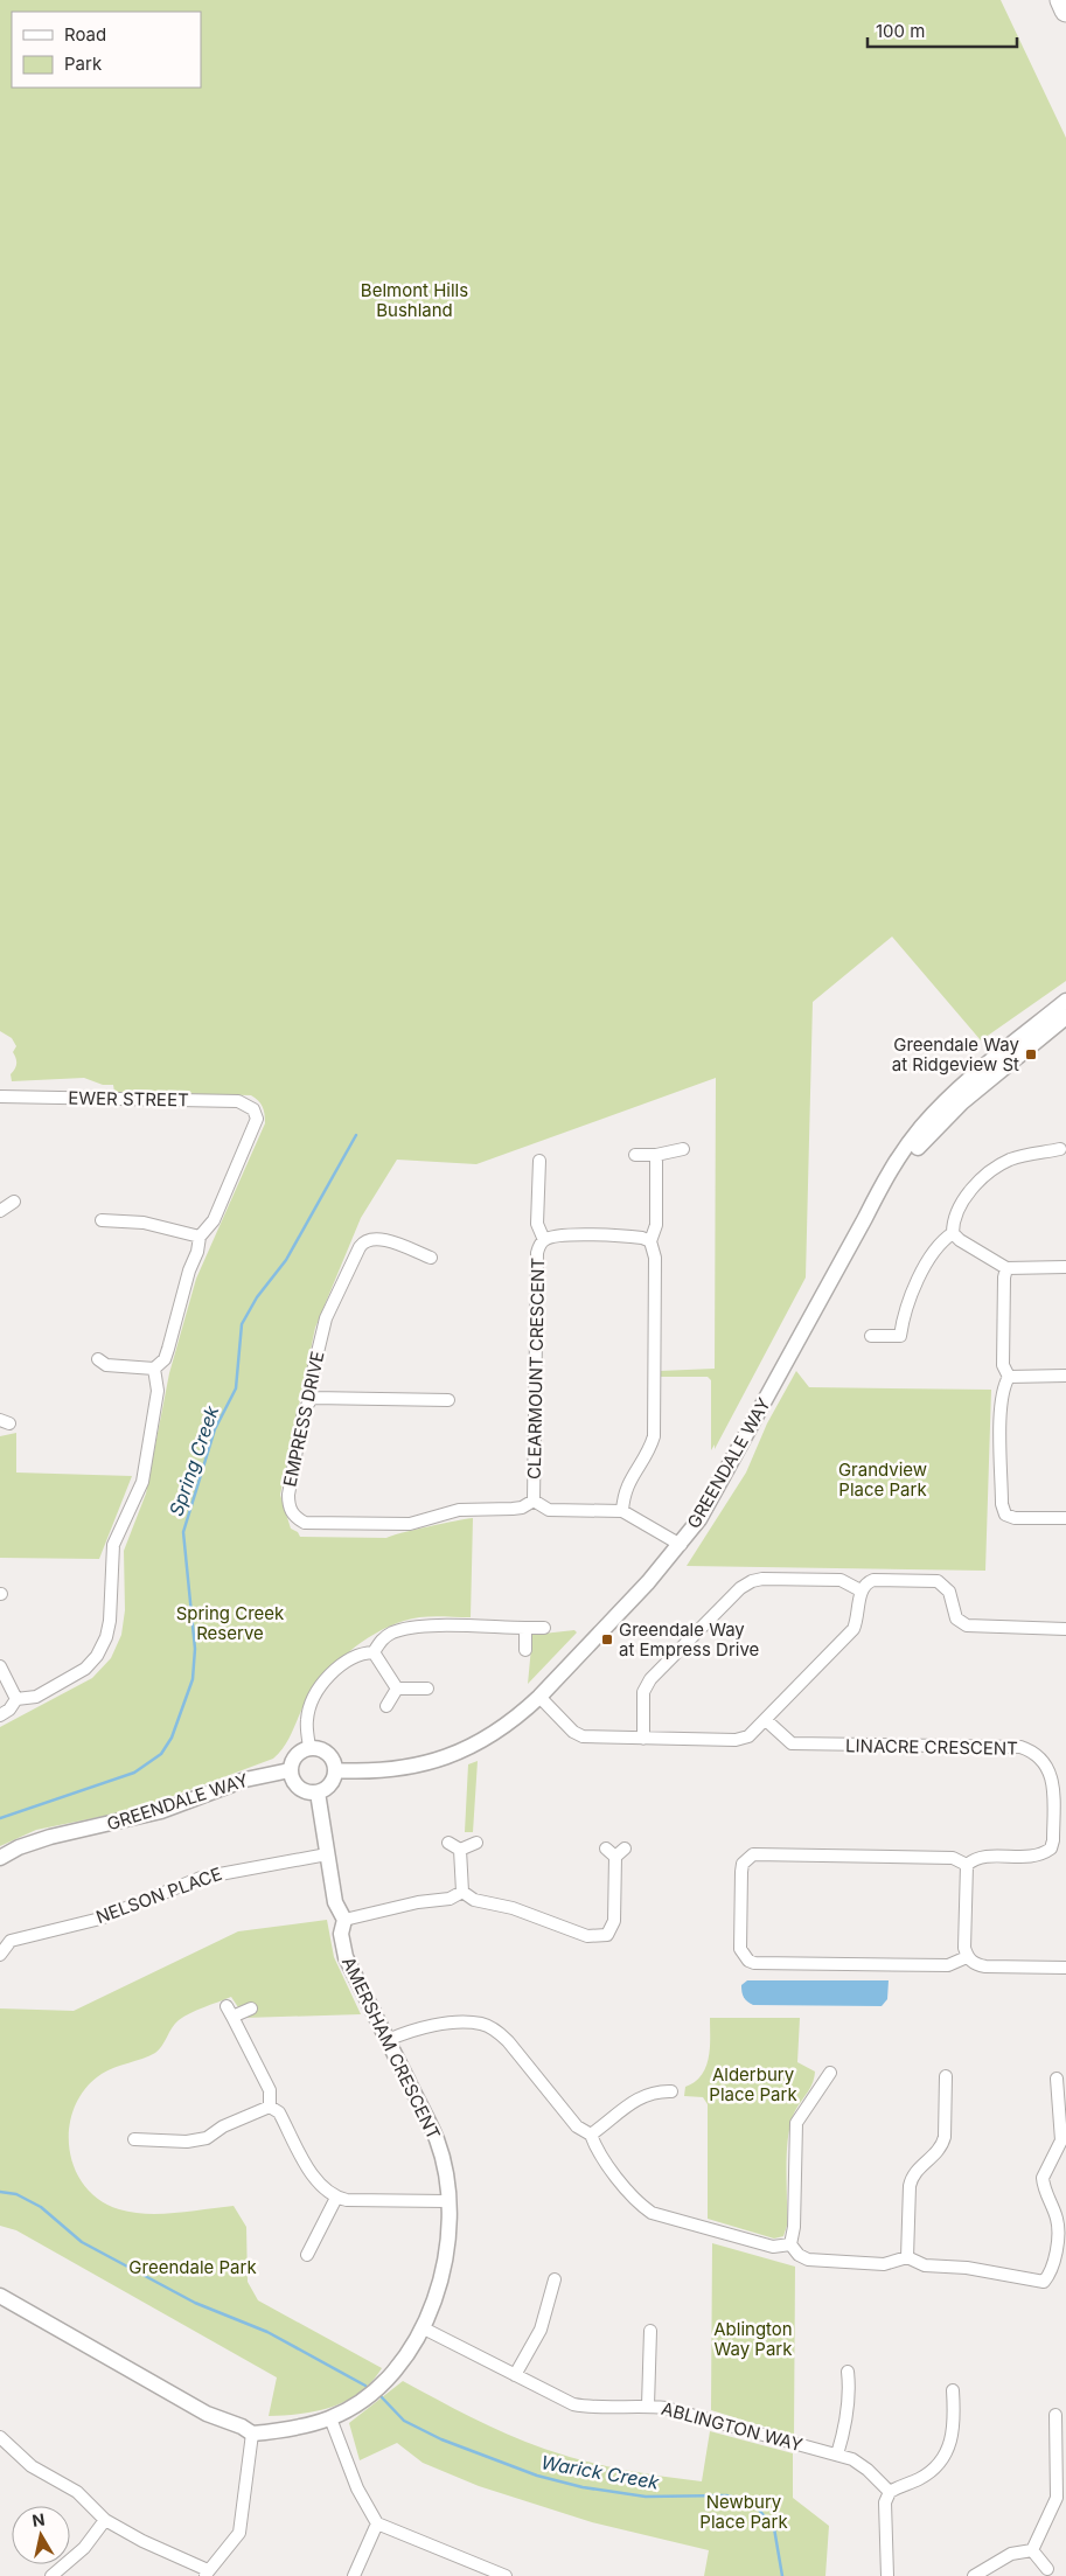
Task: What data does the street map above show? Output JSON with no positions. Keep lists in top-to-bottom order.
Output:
{
  "streets": {
    "street": [
      "EWER STREET",
      "CLEARMOUNT CRESCENT",
      "EMPRESS DRIVE",
      "GREENDALE WAY",
      "LINACRE CRESCENT",
      "NELSON PLACE",
      "AMERSHAM CRESCENT",
      "ABLINGTON WAY"
    ]
  },
  "crossings": [
    ["CLEARMOUNT CRESCENT", "EMPRESS DRIVE"],
    ["GREENDALE WAY", "AMERSHAM CRESCENT"],
    ["NELSON PLACE", "AMERSHAM CRESCENT"],
    ["AMERSHAM CRESCENT", "ABLINGTON WAY"]
  ],
  "water": ["Spring Creek", "Warick Creek"],
  "parks": [
    "Belmont Hills Bushland",
    "Grandview Place Park",
    "Spring Creek Reserve",
    "Alderbury Place Park",
    "Greendale Park",
    "Ablington Way Park",
    "Newbury Place Park"
  ],
  "places": {
    "transit": ["Greendale Way at Ridgeview St", "Greendale Way at Empress Drive"]
  },
  "legend": ["Road", "Park"],
  "scale_bar": "100 m",
  "north": "top"
}
